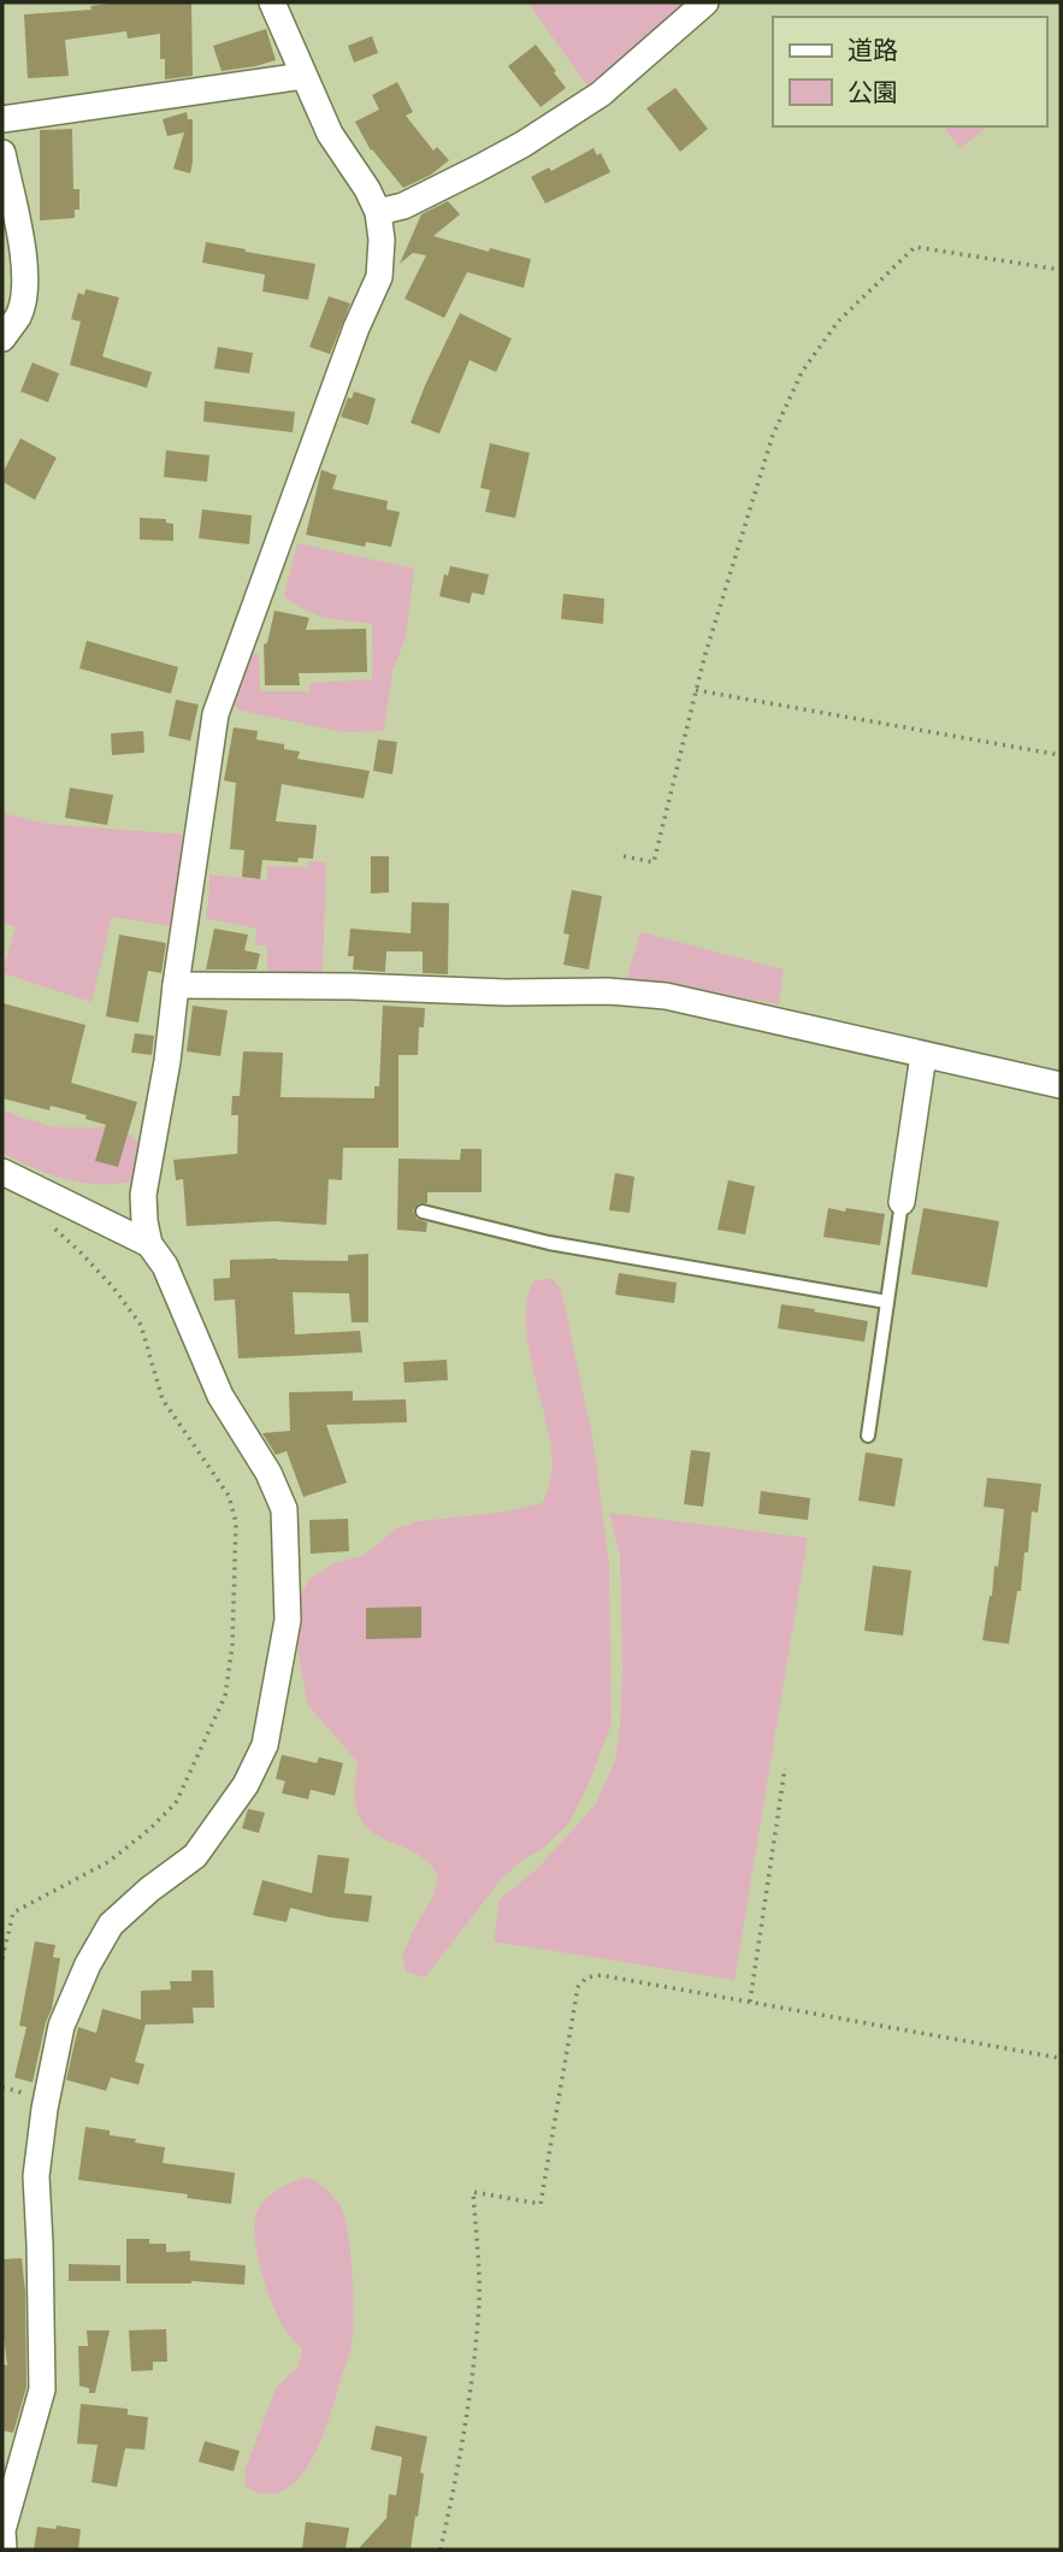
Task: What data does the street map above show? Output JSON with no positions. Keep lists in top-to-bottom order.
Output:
{
  "legend": ["道路", "公園"]
}
